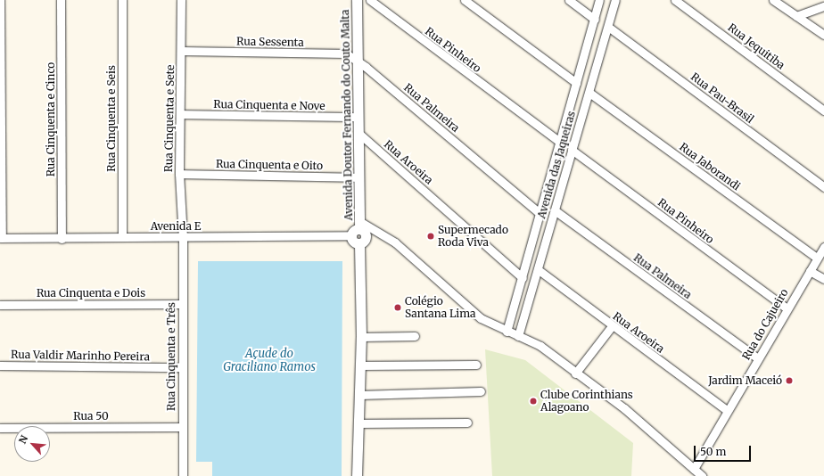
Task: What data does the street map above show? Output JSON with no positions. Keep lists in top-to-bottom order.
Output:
{
  "streets": {
    "street": [
      "Rua Sessenta",
      "Rua Jequitiba",
      "Rua Pinheiro",
      "Rua Pau-Brasil",
      "Rua Cinquenta e Nove",
      "Rua Palmeira",
      "Avenida Doutor Fernando do Couto Malta",
      "Rua Cinquenta e Seis",
      "Rua Cinquenta e Sete",
      "Rua Cinquenta e Cinco",
      "Rua Aroeira",
      "Rua Cinquenta e Oito",
      "Avenida das Jaqueiras",
      "Rua Jaborandi",
      "Avenida E",
      "Rua Cinquenta e Dois",
      "Rua do Cajueiro",
      "Rua Valdir Marinho Pereira",
      "Rua Cinquenta e Três",
      "Rua 50"
    ]
  },
  "crossings": [
    ["Rua Sessenta", "Rua Palmeira"],
    ["Rua Sessenta", "Avenida Doutor Fernando do Couto Malta"],
    ["Rua Sessenta", "Rua Cinquenta e Sete"],
    ["Rua Pinheiro", "Avenida das Jaqueiras"],
    ["Rua Pinheiro", "Rua do Cajueiro"],
    ["Rua Pau-Brasil", "Avenida das Jaqueiras"],
    ["Rua Cinquenta e Nove", "Avenida Doutor Fernando do Couto Malta"],
    ["Rua Cinquenta e Nove", "Rua Cinquenta e Sete"],
    ["Rua Palmeira", "Avenida Doutor Fernando do Couto Malta"],
    ["Rua Palmeira", "Avenida das Jaqueiras"],
    ["Rua Palmeira", "Rua do Cajueiro"],
    ["Avenida Doutor Fernando do Couto Malta", "Rua Aroeira"],
    ["Avenida Doutor Fernando do Couto Malta", "Rua Cinquenta e Oito"],
    ["Avenida Doutor Fernando do Couto Malta", "Avenida E"],
    ["Rua Cinquenta e Seis", "Avenida E"],
    ["Rua Cinquenta e Sete", "Rua Cinquenta e Oito"],
    ["Rua Cinquenta e Sete", "Avenida E"],
    ["Rua Cinquenta e Sete", "Rua Cinquenta e Três"],
    ["Rua Cinquenta e Cinco", "Avenida E"],
    ["Rua Aroeira", "Avenida das Jaqueiras"],
    ["Rua Aroeira", "Rua do Cajueiro"],
    ["Avenida das Jaqueiras", "Rua Jaborandi"],
    ["Rua Jaborandi", "Rua do Cajueiro"],
    ["Avenida E", "Rua Cinquenta e Três"],
    ["Rua Cinquenta e Dois", "Rua Cinquenta e Três"],
    ["Rua Valdir Marinho Pereira", "Rua Cinquenta e Três"],
    ["Rua Cinquenta e Três", "Rua 50"]
  ],
  "water": ["Açude do Graciliano Ramos"],
  "places": [
    "Supermecado Roda Viva",
    "Colégio Santana Lima",
    "Jardim Maceió",
    "Clube Corinthians Alagoano"
  ],
  "scale_bar": "50 m",
  "north": "top left"
}
